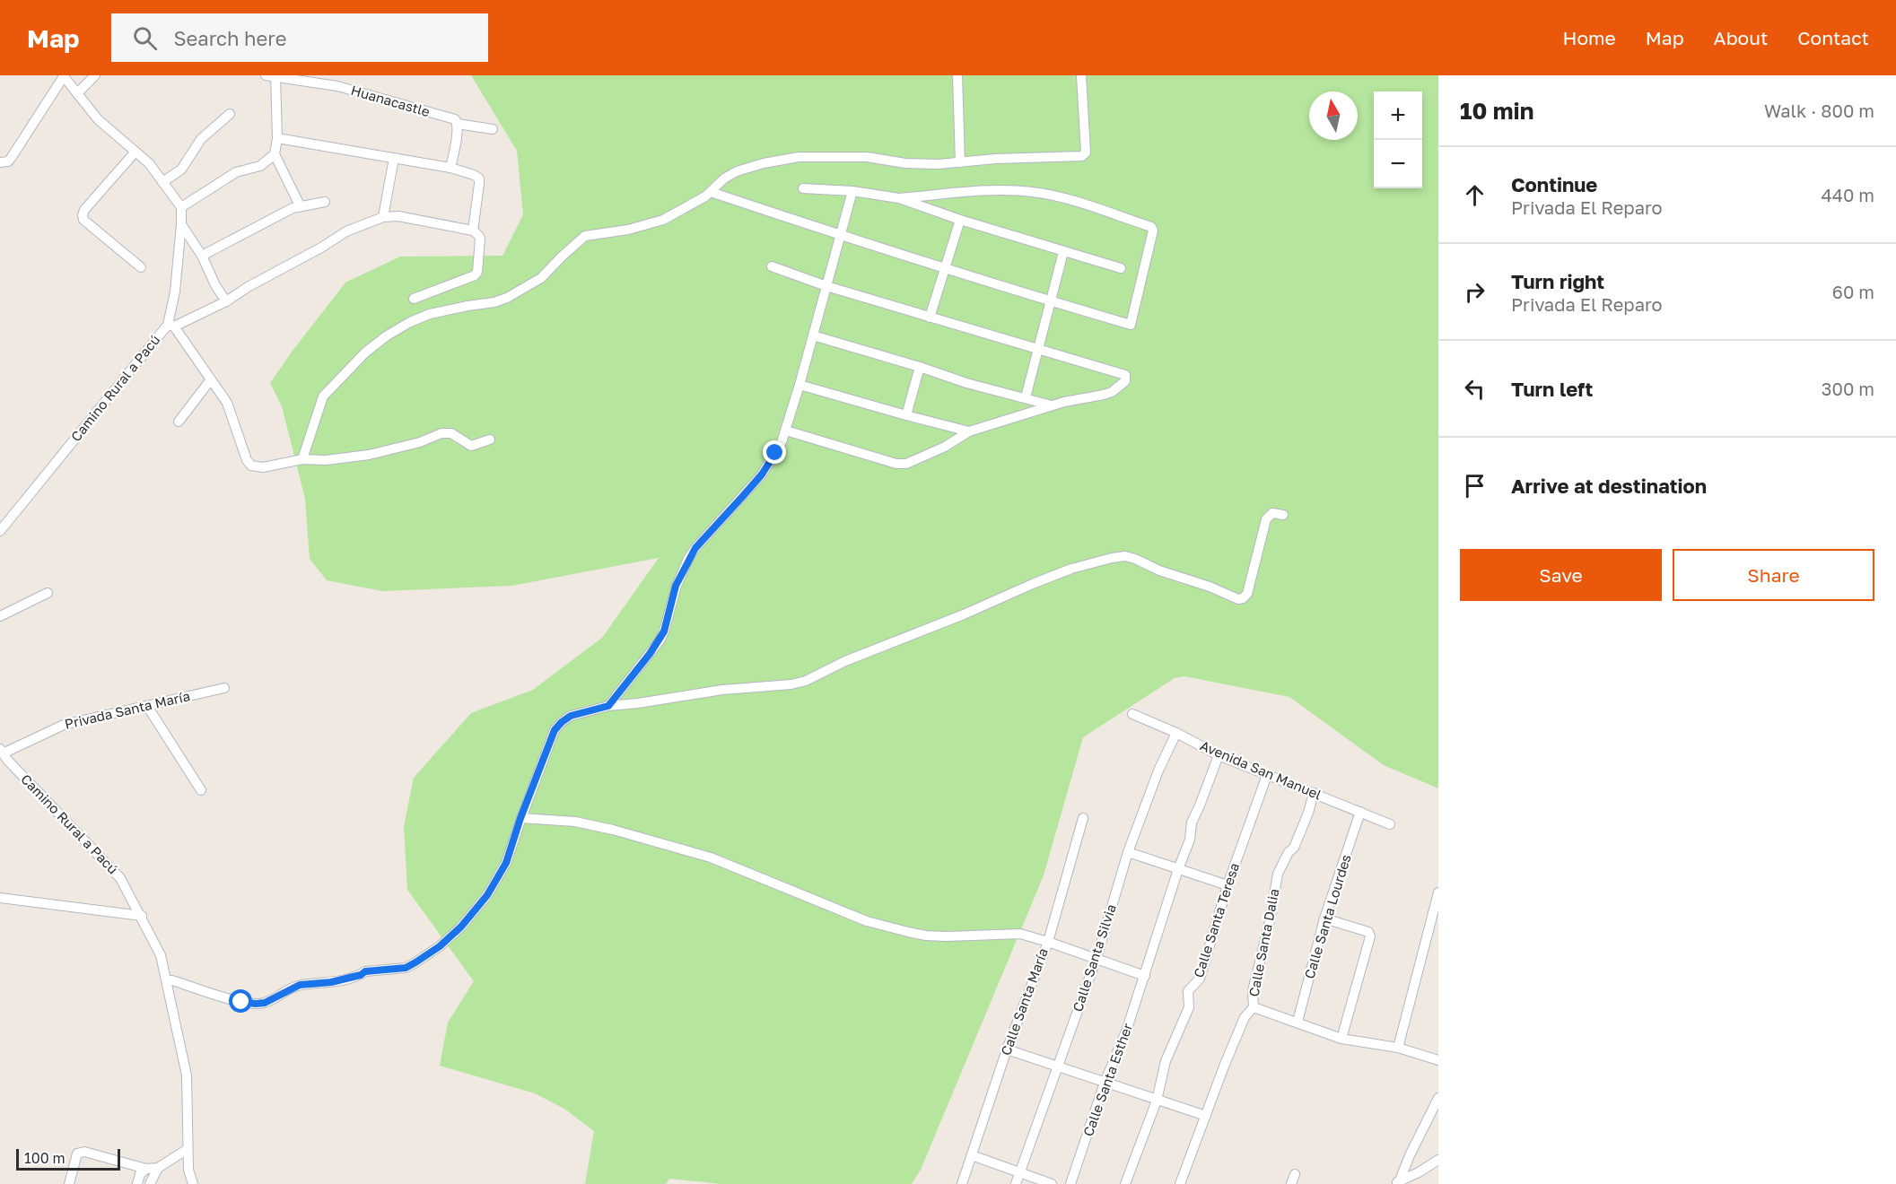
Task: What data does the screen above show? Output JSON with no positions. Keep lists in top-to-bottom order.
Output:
{
  "streets": {
    "street": [
      "Huanacastle",
      "Camino Rural a Pacú",
      "Privada Santa María",
      "Avenida San Manuel",
      "Calle Santa Lourdes",
      "Calle Santa Teresa",
      "Calle Santa Dalia",
      "Calle Santa Silvia",
      "Calle Santa María",
      "Calle Santa Esther"
    ]
  },
  "crossings": [
    ["Camino Rural a Pacú", "Privada Santa María"],
    ["Avenida San Manuel", "Calle Santa Lourdes"],
    ["Avenida San Manuel", "Calle Santa Teresa"],
    ["Avenida San Manuel", "Calle Santa Dalia"],
    ["Avenida San Manuel", "Calle Santa Silvia"],
    ["Avenida San Manuel", "Calle Santa Esther"]
  ],
  "scale_bar": "100 m",
  "north": "top",
  "page": {
    "header": "Map",
    "search": "Search here",
    "nav": [
      "Home",
      "Map",
      "About",
      "Contact"
    ],
    "heading": ["10 min", "Walk · 800 m"],
    "map_buttons": ["+", "−"],
    "list": [
      ["Continue", "Privada El Reparo", "440 m"],
      ["Turn right", "Privada El Reparo", "60 m"],
      ["Turn left", "300 m"],
      "Arrive at destination"
    ],
    "buttons": ["Save", "Share"],
    "scale": "100 m"
  }
}
